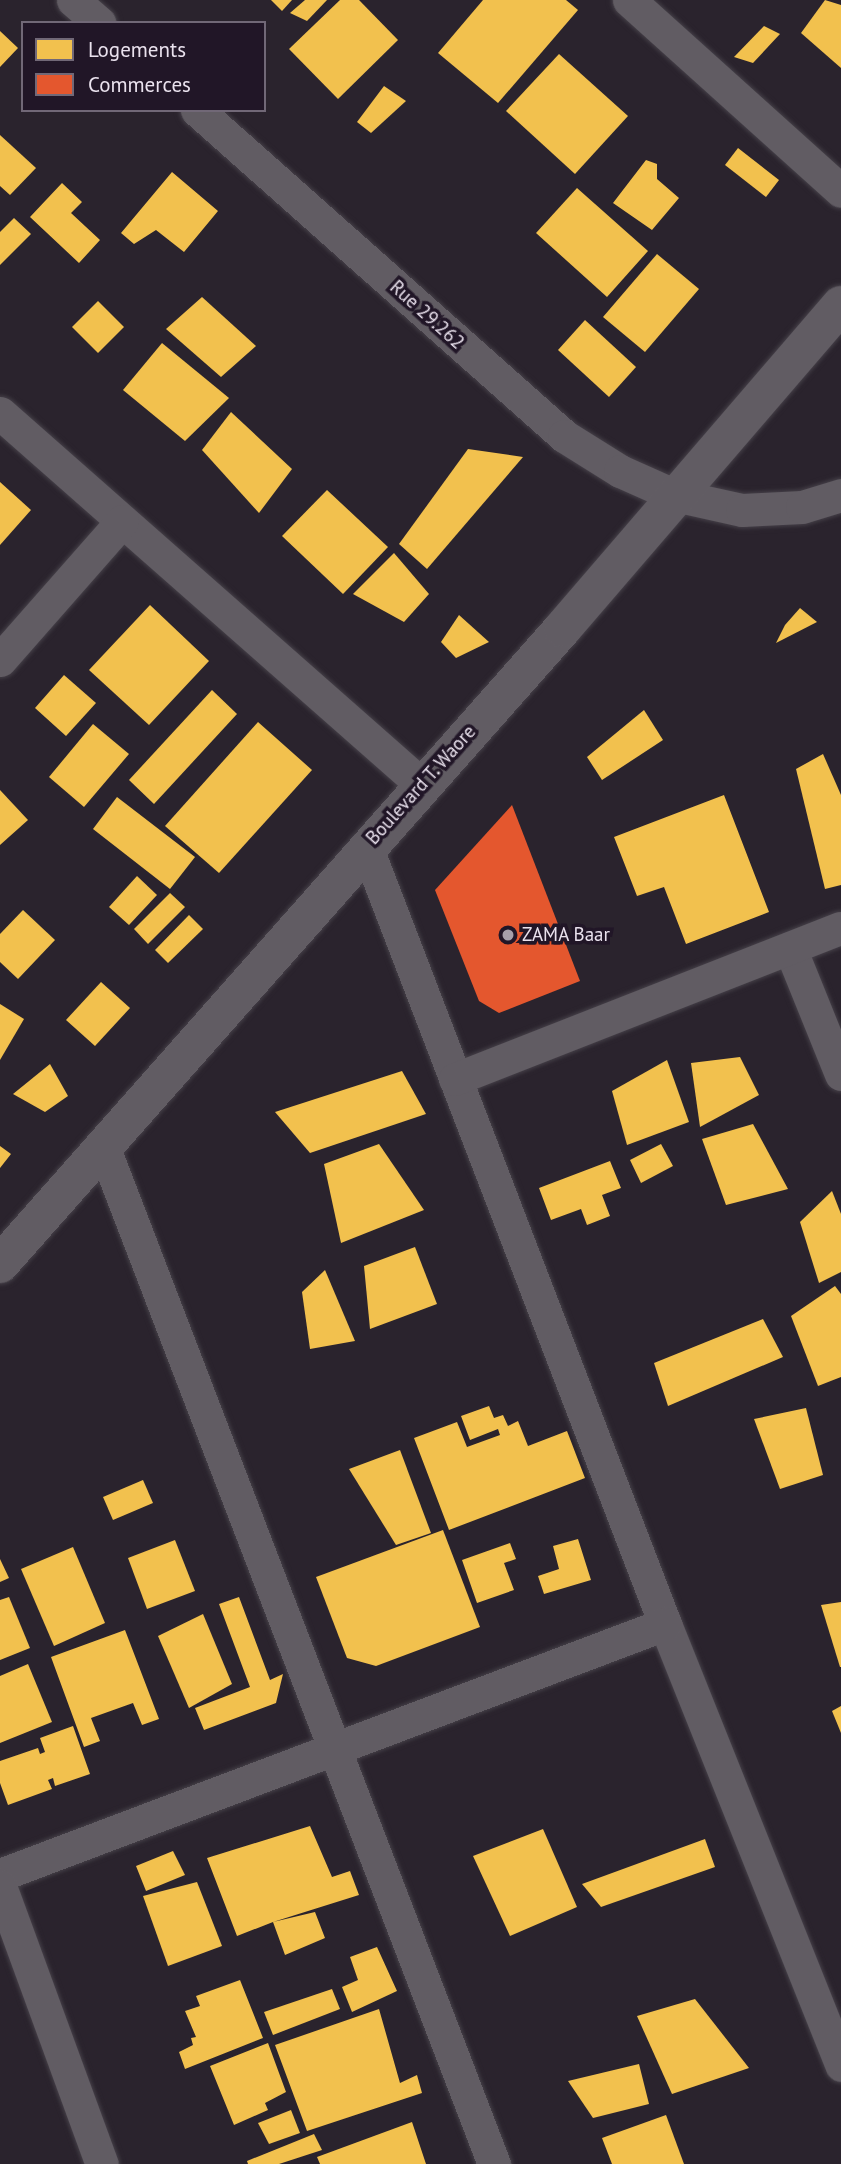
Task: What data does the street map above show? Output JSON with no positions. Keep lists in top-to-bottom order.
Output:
{
  "streets": {
    "street": ["Rue 29.262", "Boulevard T. Waore"]
  },
  "crossings": [
    ["Rue 29.262", "Boulevard T. Waore"]
  ],
  "places": ["ZAMA Baar"],
  "legend": ["Logements", "Commerces"]
}
